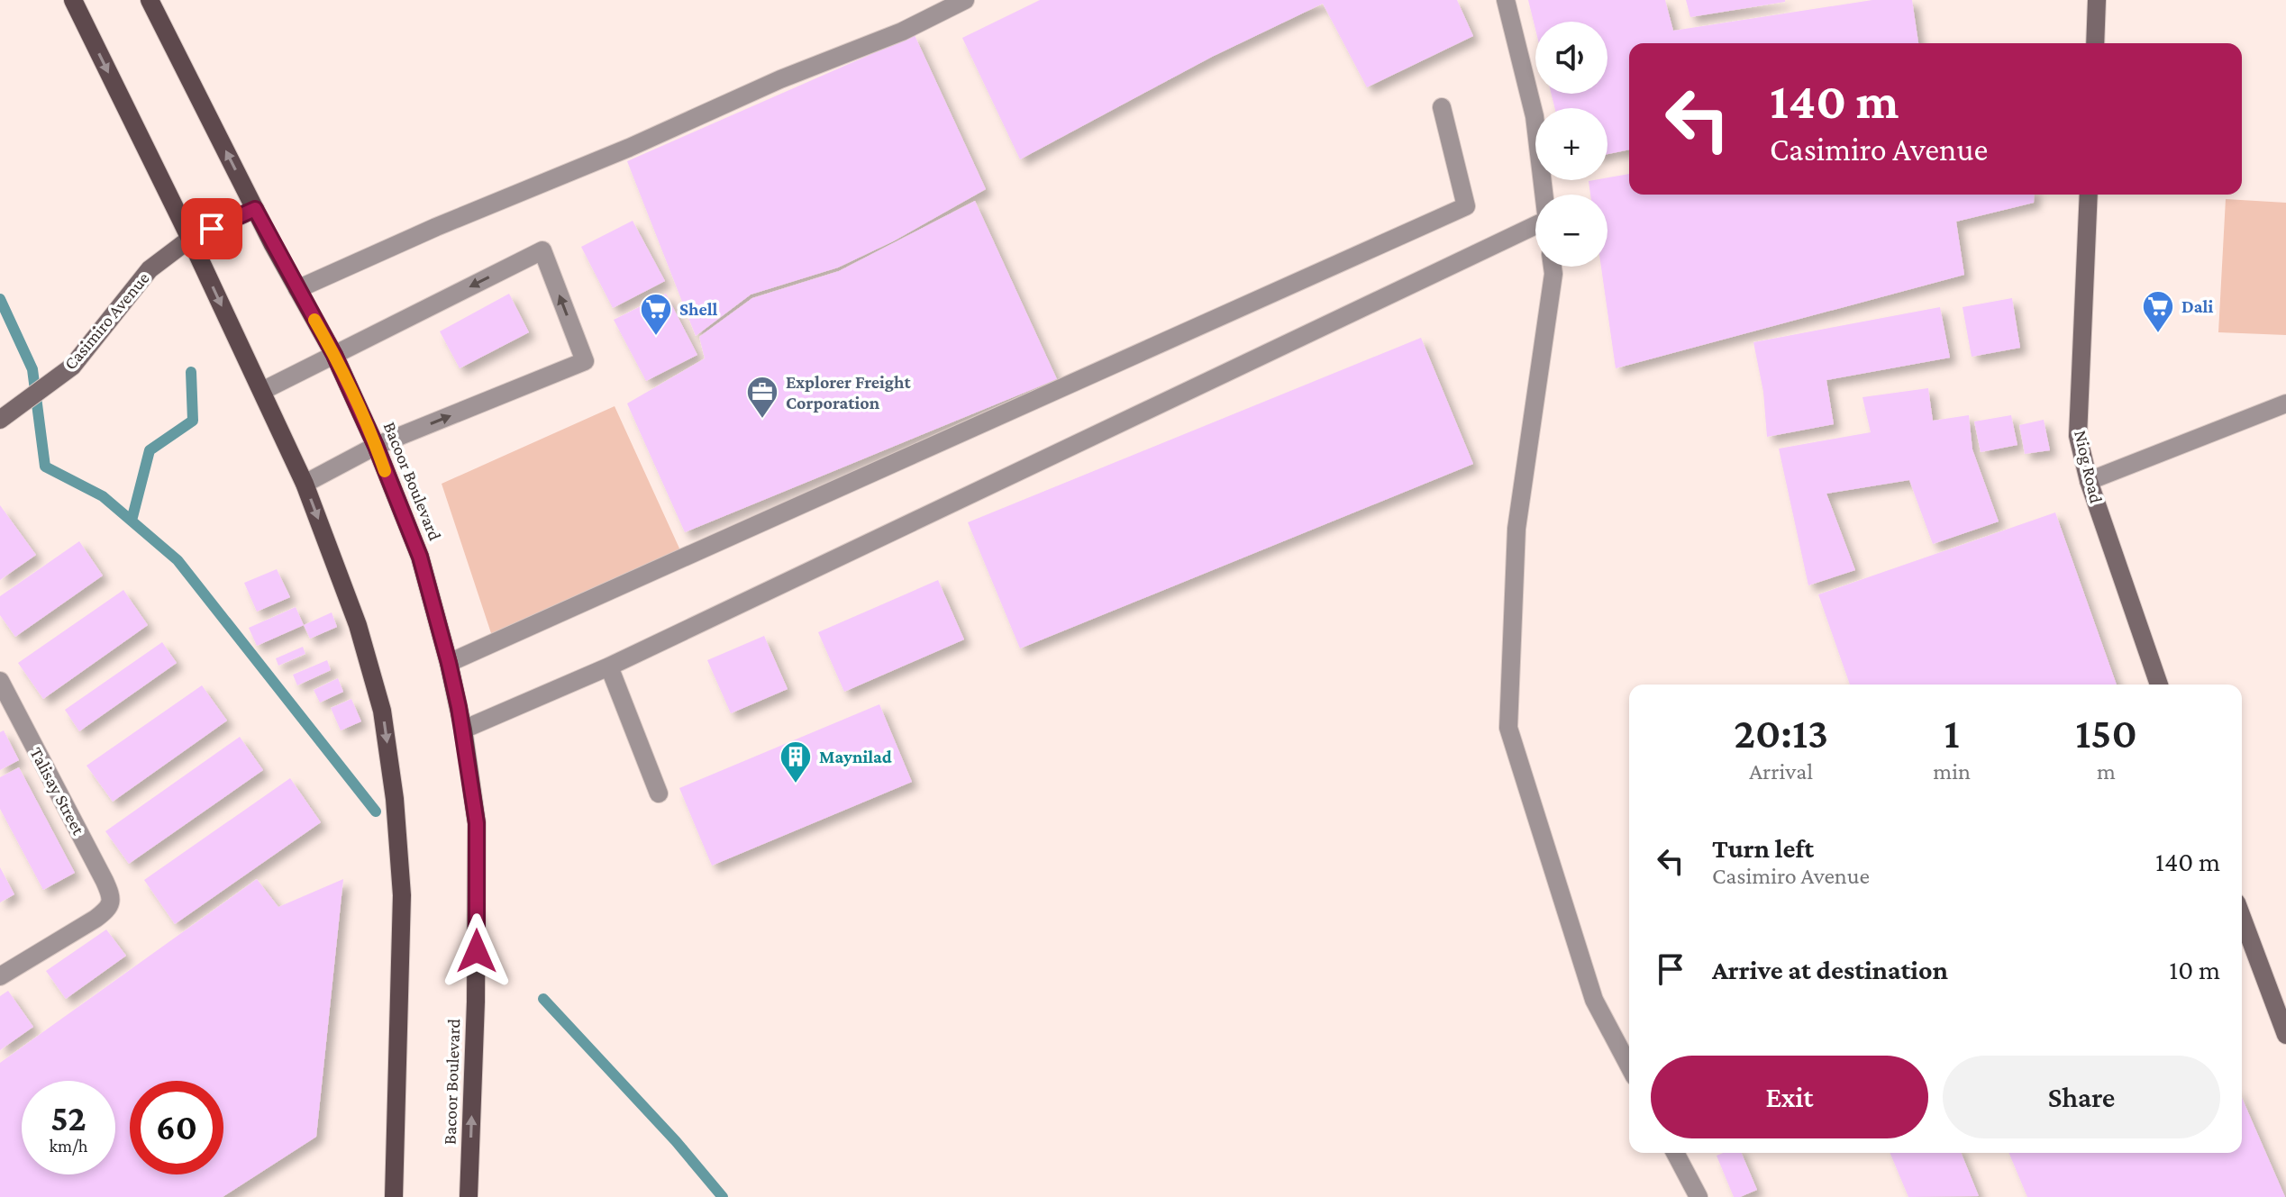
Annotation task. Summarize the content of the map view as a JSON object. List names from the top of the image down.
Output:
{
  "streets": {
    "main road": ["Bacoor Boulevard"],
    "street": ["Casimiro Avenue", "Niog Road", "Talisay Street"]
  },
  "crossings": [
    ["Casimiro Avenue", "Bacoor Boulevard"]
  ],
  "places": {
    "supermarket": ["Dali", "Shell"],
    "office": ["Explorer Freight Corporation"],
    "building": ["Maynilad"]
  },
  "page": {
    "map_buttons": ["+", "−"],
    "turn": ["140 m", "Casimiro Avenue"],
    "eta": [
      "20:13",
      "Arrival",
      "1",
      "min",
      "150",
      "m"
    ],
    "list": [
      {
        "name": "Turn left",
        "note": "Casimiro Avenue",
        "value": "140 m"
      },
      {
        "name": "Arrive at destination",
        "value": "10 m"
      }
    ],
    "buttons": ["Exit", "Share"],
    "speed": "52 km/h",
    "limit": "60"
  }
}
